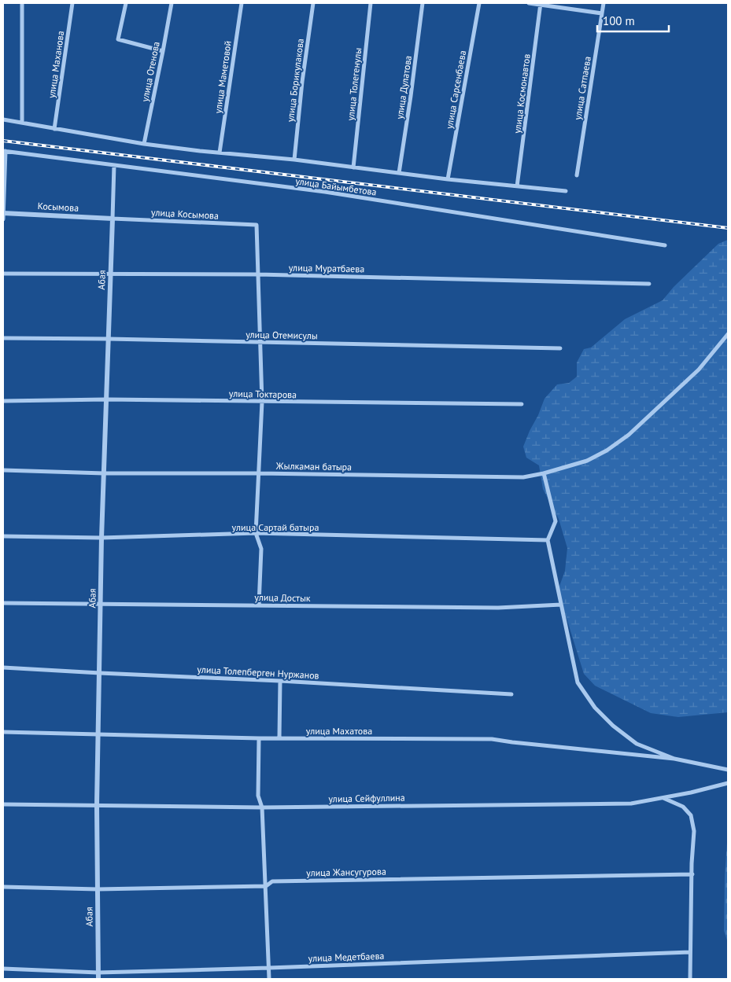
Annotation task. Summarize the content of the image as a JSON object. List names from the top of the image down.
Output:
{
  "streets": {
    "street": [
      "улица Маханова",
      "улица Отенова",
      "улица Маметовой",
      "улица Борикулакова",
      "улица Толегенулы",
      "улица Дулатова",
      "улица Сатпаева",
      "улица Сарсенбаева",
      "улица Космонавтов",
      "улица Байымбетова",
      "Косымова",
      "улица Косымова",
      "улица Муратбаева",
      "Абая",
      "улица Отемисулы",
      "улица Токтарова",
      "Жылкаман батыра",
      "улица Сартай батыра",
      "улица Достык",
      "улица Толепберген Нуржанов",
      "улица Махатова",
      "улица Сейфуллина",
      "улица Жансугурова",
      "улица Медетбаева"
    ]
  },
  "crossings": [
    ["Косымова", "улица Косымова"],
    ["Косымова", "Абая"],
    ["улица Косымова", "улица Муратбаева"],
    ["улица Косымова", "Абая"],
    ["улица Муратбаева", "Абая"],
    ["Абая", "улица Отемисулы"],
    ["Абая", "улица Токтарова"],
    ["Абая", "Жылкаман батыра"],
    ["Абая", "улица Сартай батыра"],
    ["Абая", "улица Достык"],
    ["Абая", "улица Толепберген Нуржанов"],
    ["Абая", "улица Махатова"],
    ["Абая", "улица Сейфуллина"],
    ["Абая", "улица Жансугурова"],
    ["Абая", "улица Медетбаева"]
  ],
  "scale_bar": "100 m"
}
